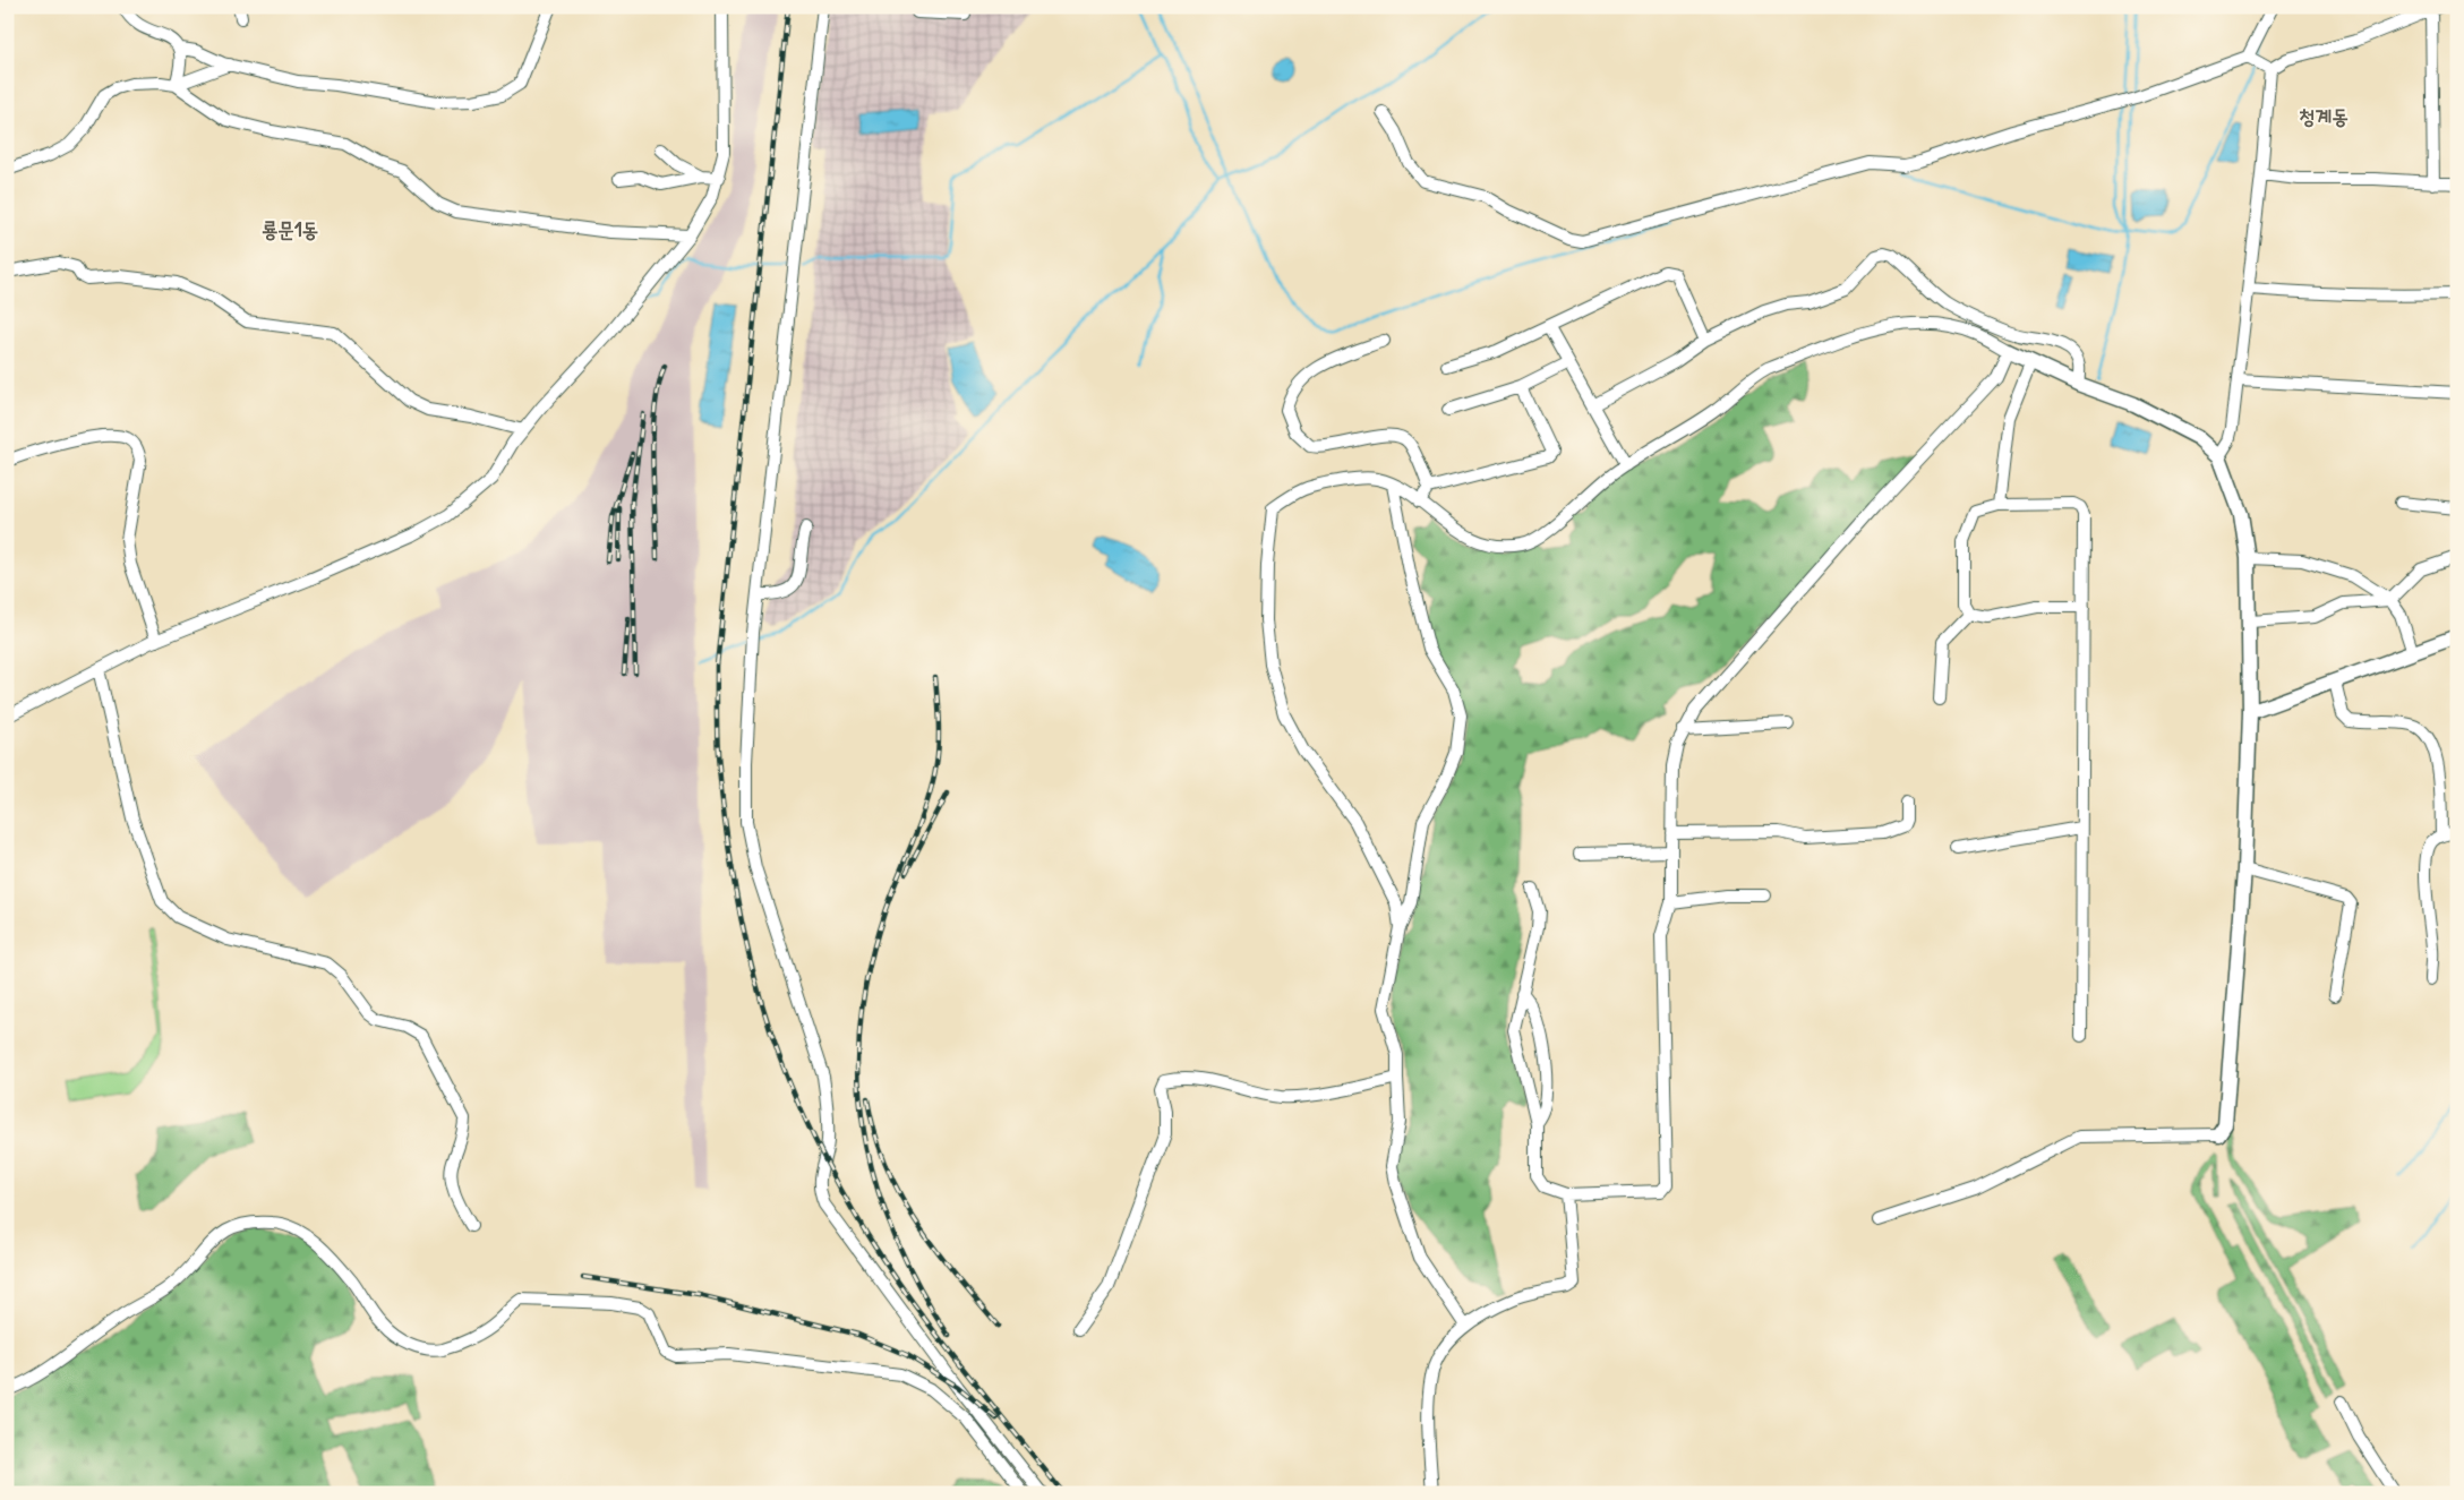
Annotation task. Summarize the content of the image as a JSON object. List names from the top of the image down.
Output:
{
  "districts": ["청계동", "룡문1동"]
}
